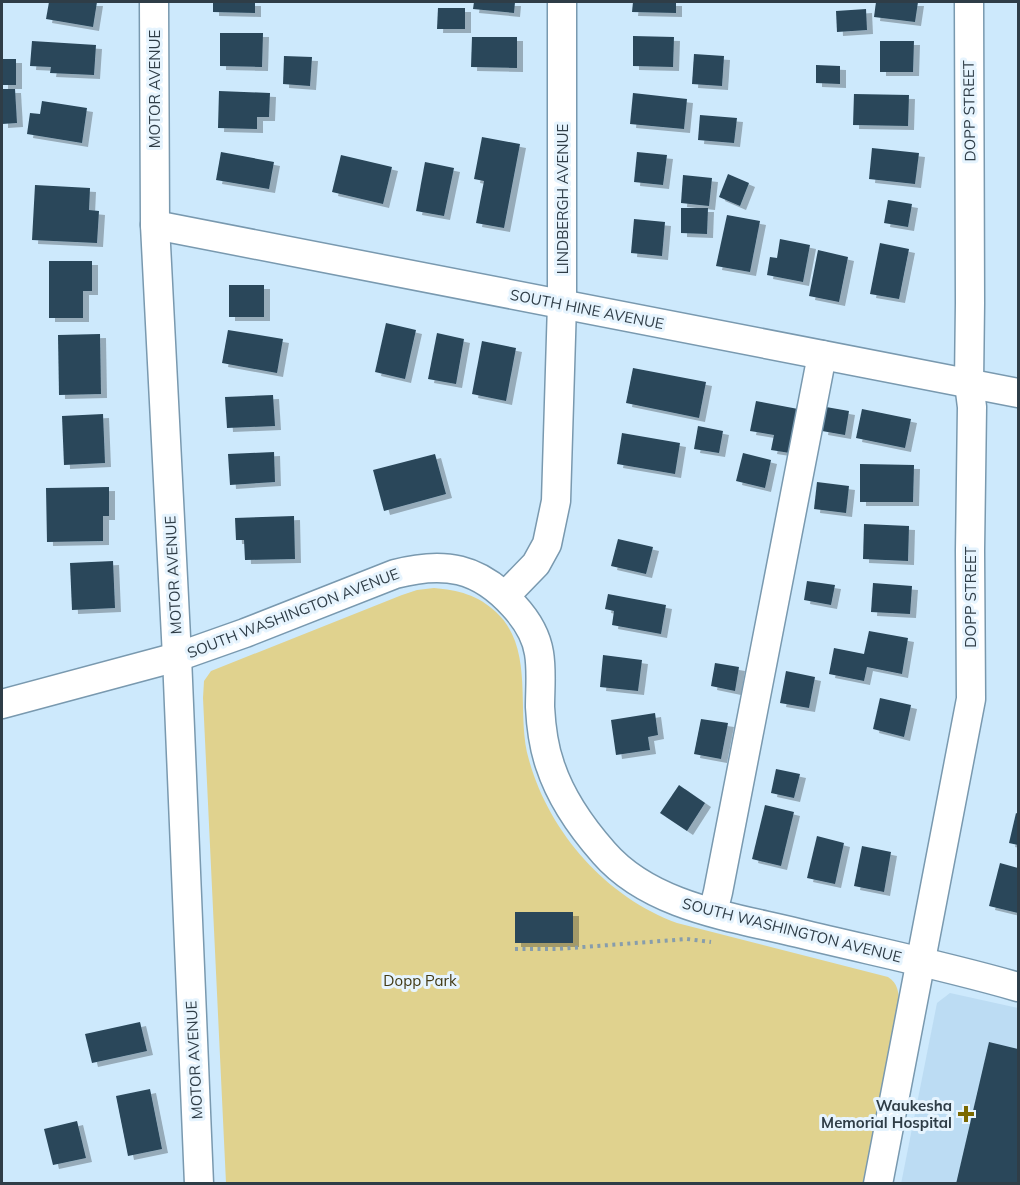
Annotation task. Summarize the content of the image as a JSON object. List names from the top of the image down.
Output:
{
  "streets": {
    "street": [
      "MOTOR AVENUE",
      "DOPP STREET",
      "LINDBERGH AVENUE",
      "SOUTH HINE AVENUE",
      "SOUTH WASHINGTON AVENUE"
    ]
  },
  "crossings": [
    ["MOTOR AVENUE", "SOUTH HINE AVENUE"],
    ["MOTOR AVENUE", "SOUTH WASHINGTON AVENUE"],
    ["DOPP STREET", "SOUTH HINE AVENUE"],
    ["DOPP STREET", "SOUTH WASHINGTON AVENUE"],
    ["LINDBERGH AVENUE", "SOUTH HINE AVENUE"],
    ["LINDBERGH AVENUE", "SOUTH WASHINGTON AVENUE"]
  ],
  "parks": ["Dopp Park"],
  "places": {
    "health": ["Waukesha Memorial Hospital"]
  }
}
